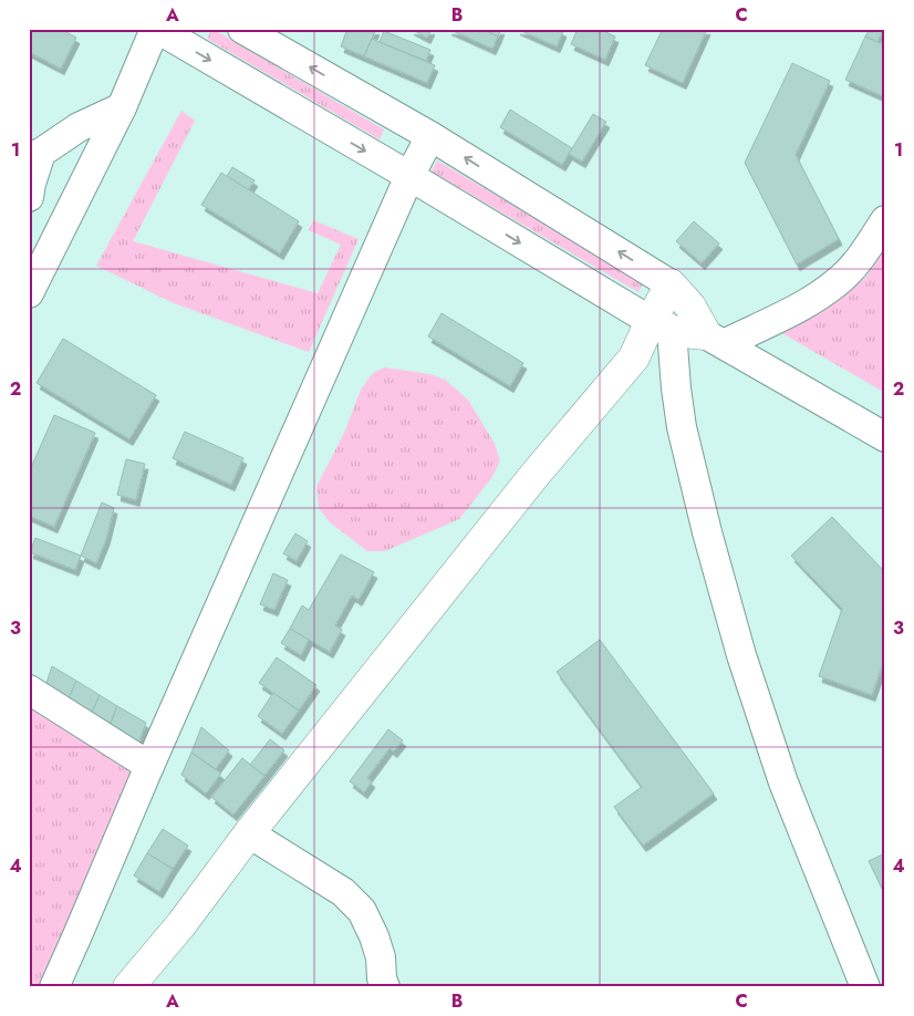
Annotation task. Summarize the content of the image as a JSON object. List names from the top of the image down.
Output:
{
  "grid": {
    "columns": ["A", "B", "C"],
    "rows": [
      "1",
      "2",
      "3",
      "4"
    ]
  }
}
